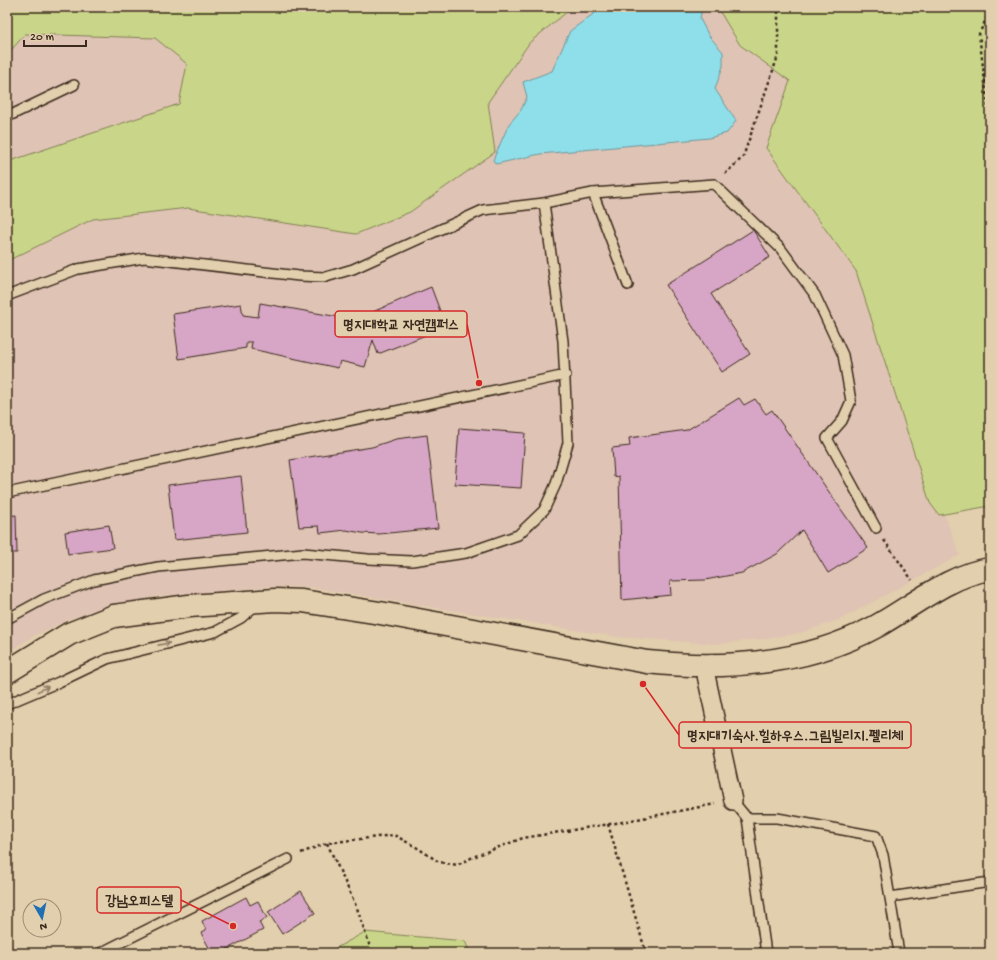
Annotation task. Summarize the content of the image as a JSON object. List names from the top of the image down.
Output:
{
  "places": ["명지대학교 자연캠퍼스", "명지대기숙사.힐하우스.그림빌리지.펠리체", "강남오피스텔"],
  "scale_bar": "20 m",
  "north": "bottom"
}
